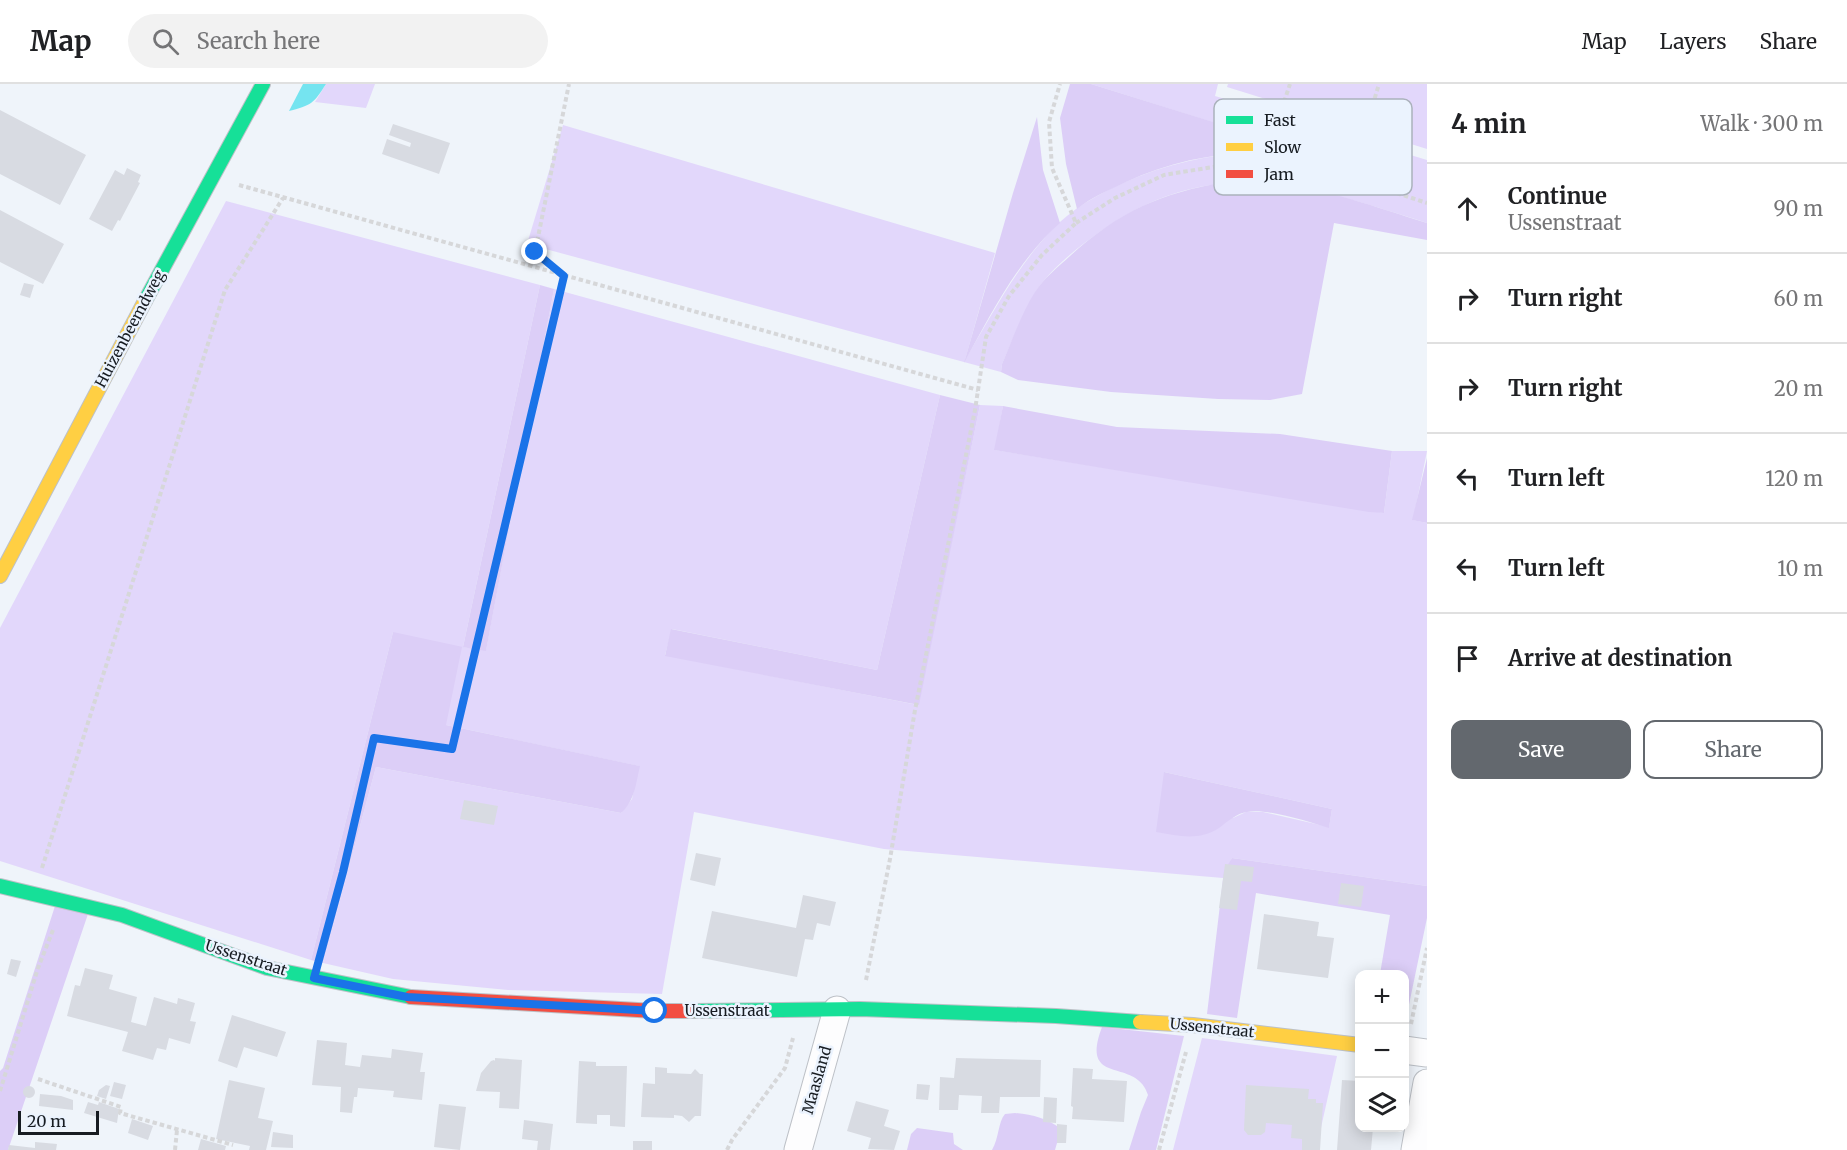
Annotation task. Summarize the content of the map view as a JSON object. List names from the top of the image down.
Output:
{
  "streets": {
    "street": ["Huizenbeemdweg", "Ussenstraat", "Maasland"]
  },
  "crossings": [
    ["Ussenstraat", "Maasland"]
  ],
  "legend": ["Fast", "Slow", "Jam"],
  "scale_bar": "20 m",
  "page": {
    "header": "Map",
    "search": "Search here",
    "nav": ["Map", "Layers", "Share"],
    "heading": ["4 min", "Walk · 300 m"],
    "list": [
      ["Continue", "Ussenstraat", "90 m"],
      ["Turn right", "60 m"],
      ["Turn right", "20 m"],
      ["Turn left", "120 m"],
      ["Turn left", "10 m"],
      "Arrive at destination"
    ],
    "buttons": ["Save", "Share"],
    "map_buttons": ["+", "−"],
    "scale": "20 m"
  }
}
